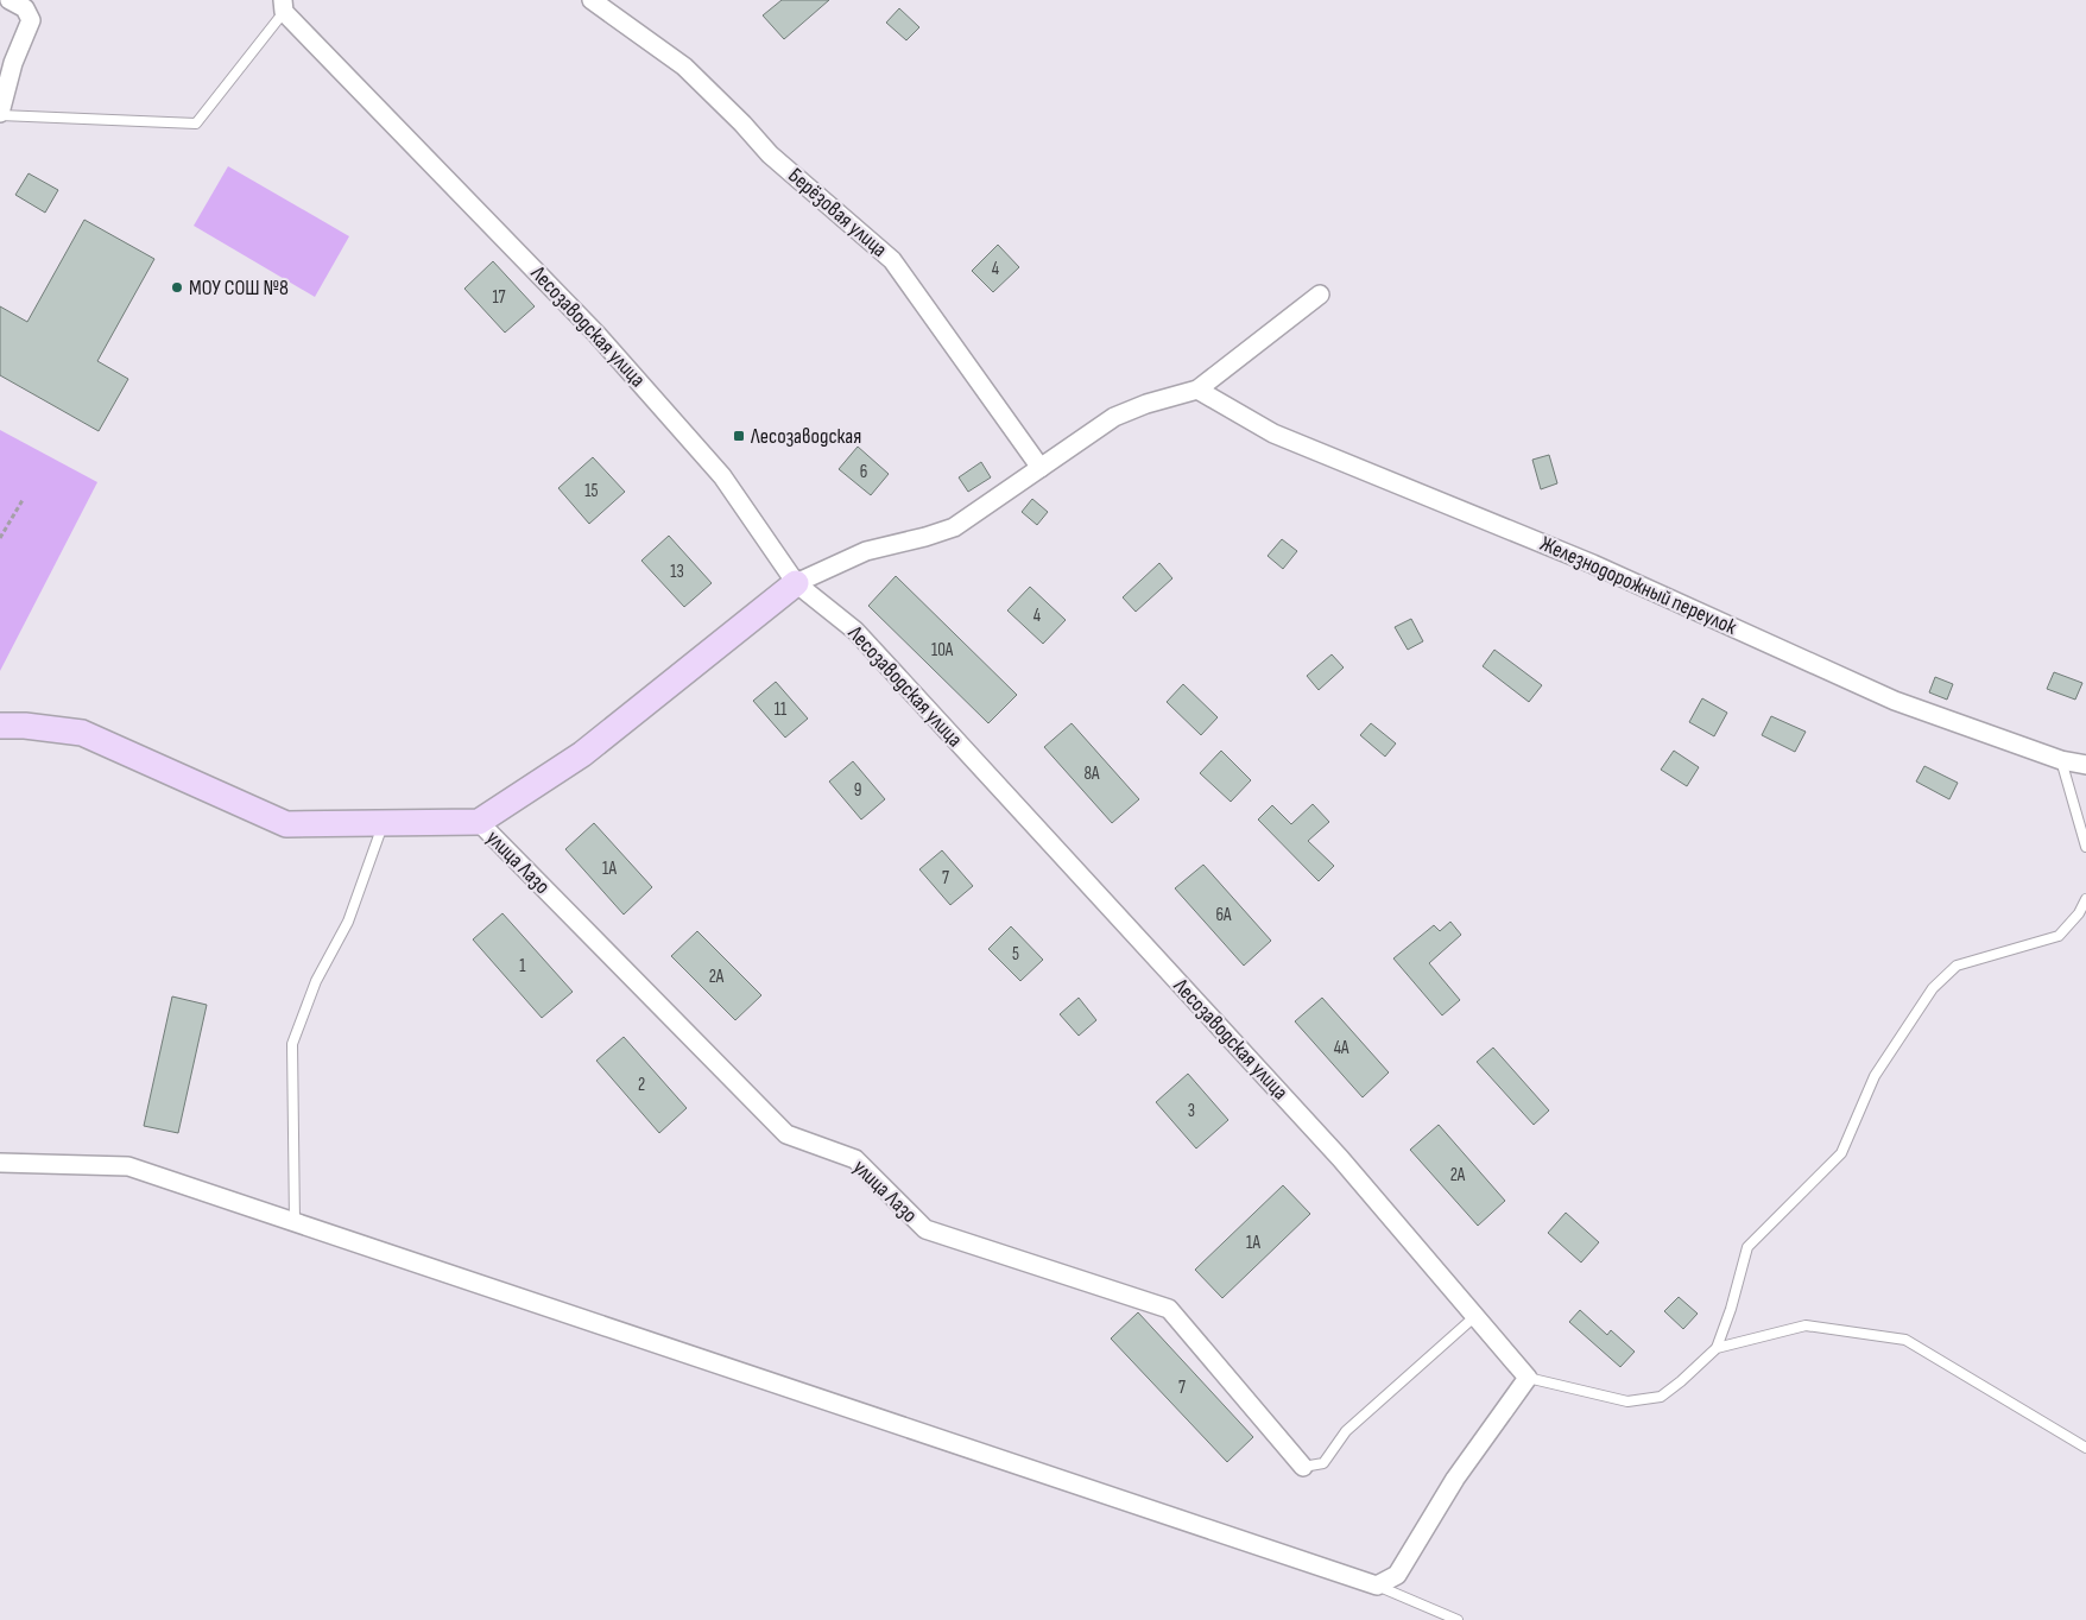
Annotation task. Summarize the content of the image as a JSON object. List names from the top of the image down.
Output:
{
  "streets": {
    "street": [
      "Берёзовая улица",
      "Лесозаводская улица",
      "Железнодорожный переулок",
      "улица Лазо"
    ]
  },
  "places": {
    "other": ["МОУ СОШ №8"],
    "transit": ["Лесозаводская"]
  },
  "house_numbers": [
    "4",
    "17",
    "6",
    "15",
    "13",
    "4",
    "10А",
    "11",
    "8А",
    "9",
    "1А",
    "7",
    "6А",
    "5",
    "1",
    "2А",
    "4А",
    "2",
    "3",
    "2А",
    "1А",
    "7"
  ]
}
